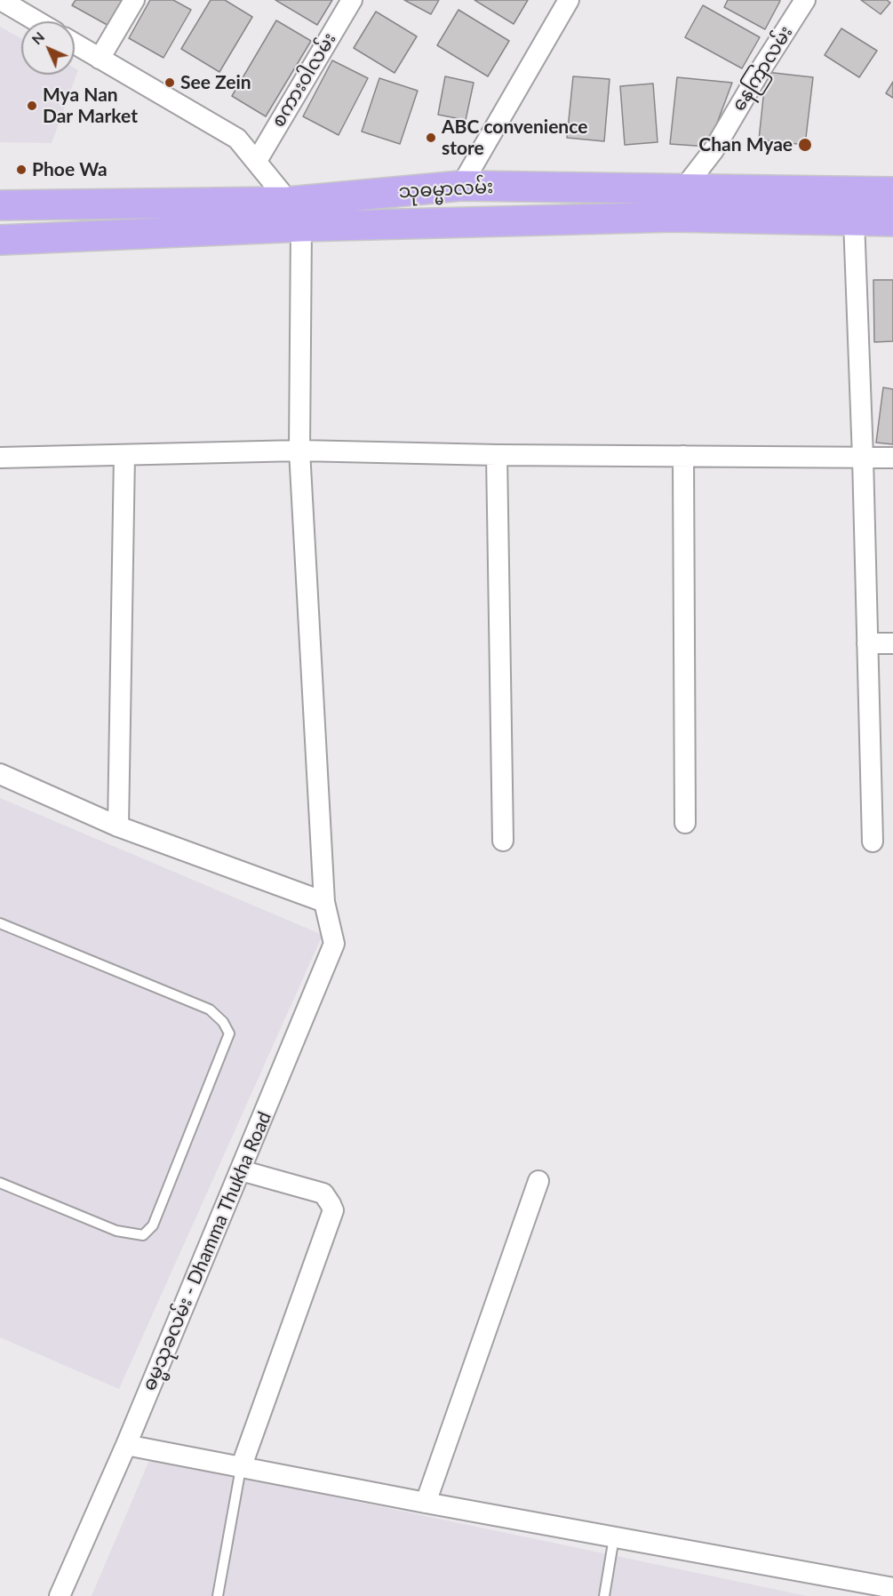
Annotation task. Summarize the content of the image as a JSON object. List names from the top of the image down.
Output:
{
  "streets": {
    "main road": ["သုဓမ္မာလမ်း"],
    "street": ["နေကြာလမ်း", "စကားဝါလမ်း", "ဓမ္မသုခလမ်း - Dhamma Thukha Road"]
  },
  "crossings": [
    ["နေကြာလမ်း", "သုဓမ္မာလမ်း"],
    ["သုဓမ္မာလမ်း", "ဓမ္မသုခလမ်း - Dhamma Thukha Road"]
  ],
  "places": [
    "See Zein",
    "Mya Nan Dar Market",
    "ABC convenience store",
    "Chan Myae",
    "Phoe Wa"
  ],
  "north": "top left"
}
